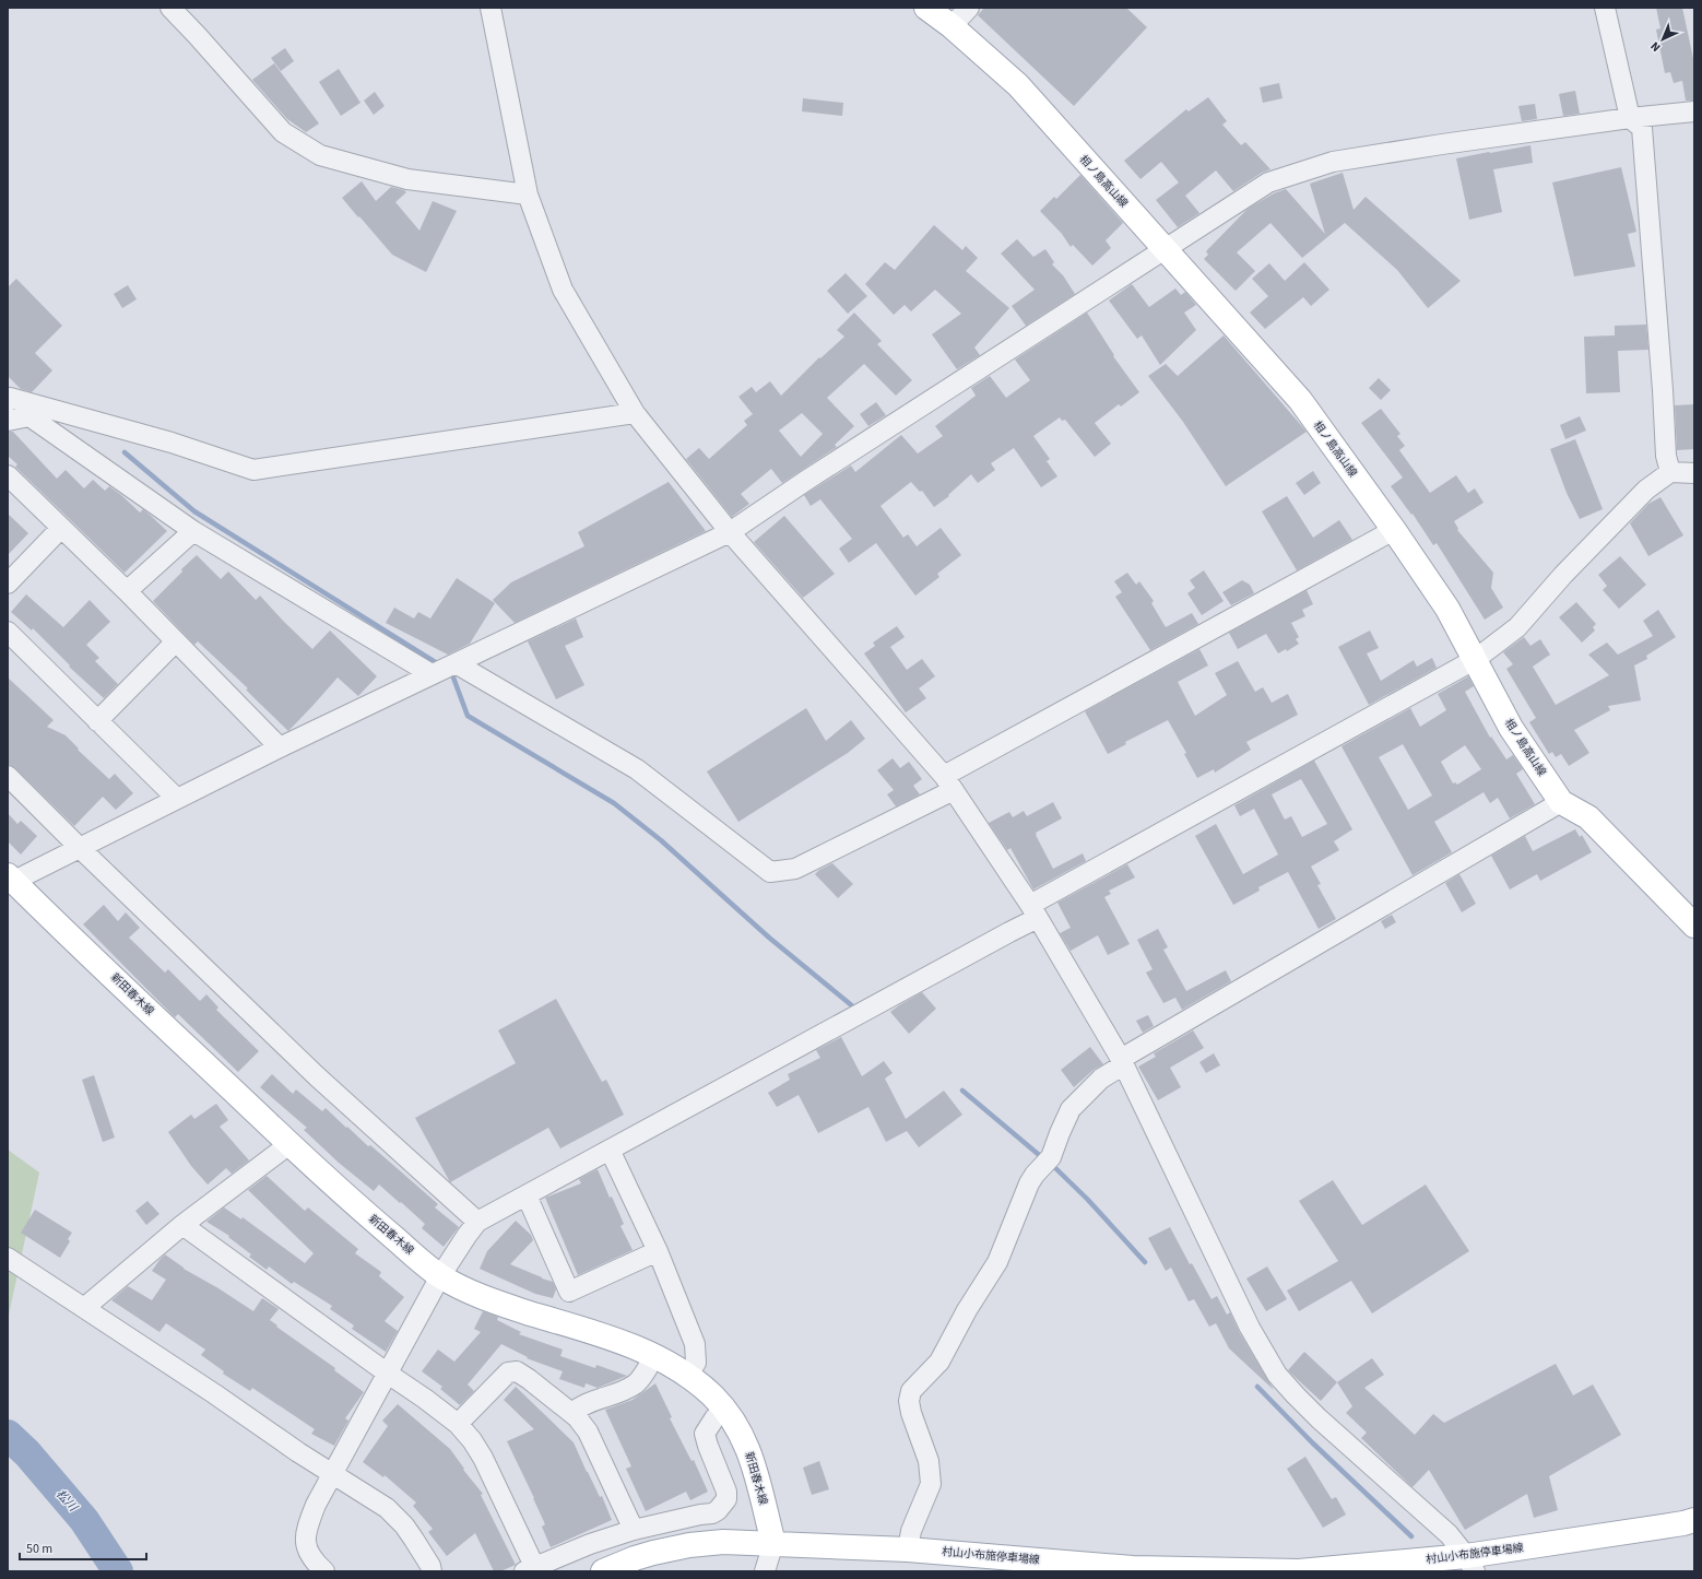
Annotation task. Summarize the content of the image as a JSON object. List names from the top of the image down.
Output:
{
  "streets": {
    "main road": ["相ノ島高山線", "新田春木線", "村山小布施停車場線"]
  },
  "crossings": [
    ["新田春木線", "村山小布施停車場線"]
  ],
  "water": ["松川"],
  "scale_bar": "50 m",
  "north": "bottom left"
}
